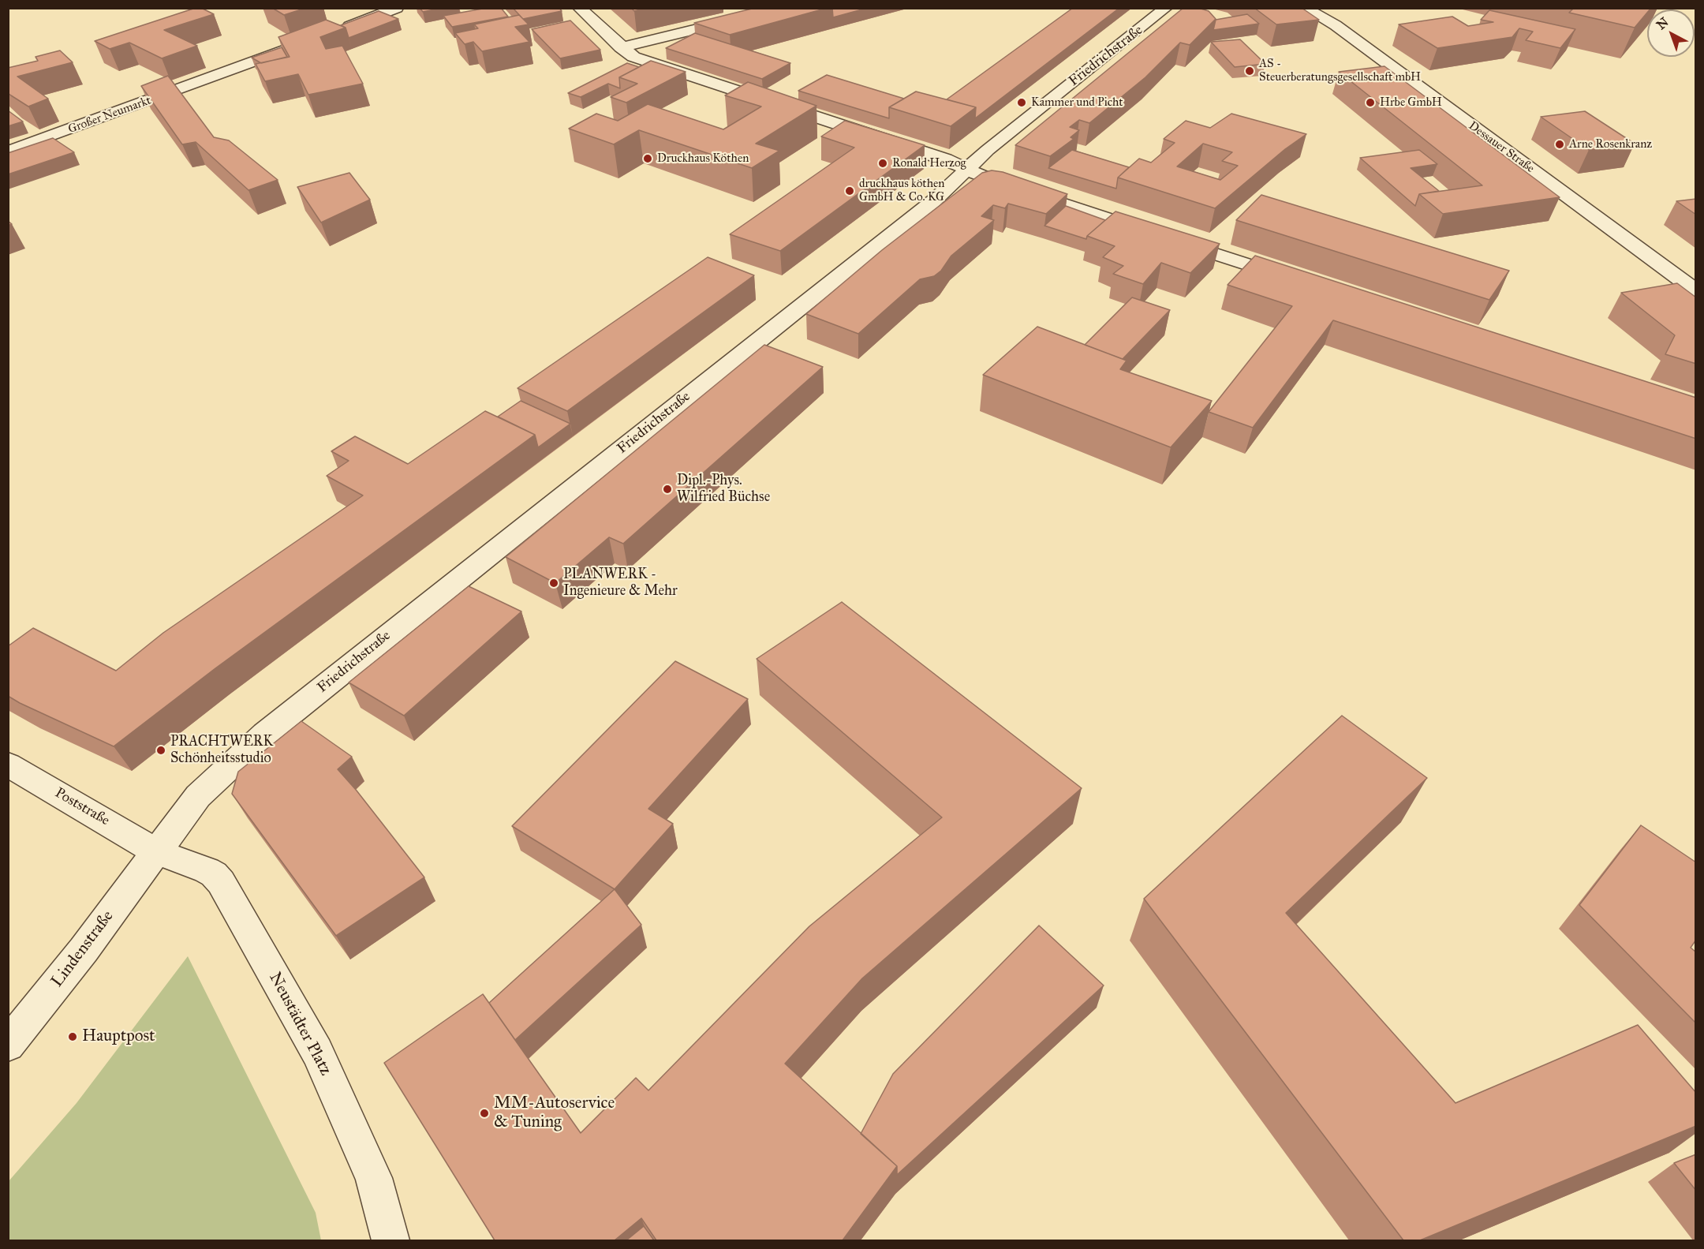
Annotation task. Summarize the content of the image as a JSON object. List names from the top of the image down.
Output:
{
  "streets": {
    "street": [
      "Friedrichstraße",
      "Großer Neumarkt",
      "Dessauer Straße",
      "Poststraße",
      "Lindenstraße",
      "Neustädter Platz"
    ]
  },
  "crossings": [
    ["Friedrichstraße", "Poststraße"],
    ["Friedrichstraße", "Lindenstraße"],
    ["Friedrichstraße", "Neustädter Platz"],
    ["Poststraße", "Lindenstraße"],
    ["Poststraße", "Neustädter Platz"],
    ["Lindenstraße", "Neustädter Platz"]
  ],
  "places": [
    "AS - Steuerberatungsgesellschaft mbH",
    "Kammer und Picht",
    "Hrbe GmbH",
    "Arne Rosenkranz",
    "Druckhaus Köthen",
    "Ronald Herzog",
    "druckhaus köthen GmbH & Co. KG",
    "Dipl.-Phys. Wilfried Büchse",
    "PLANWERK - Ingenieure & Mehr",
    "PRACHTWERK Schönheitsstudio",
    "Hauptpost",
    "MM-Autoservice & Tuning"
  ],
  "north": "top left"
}
